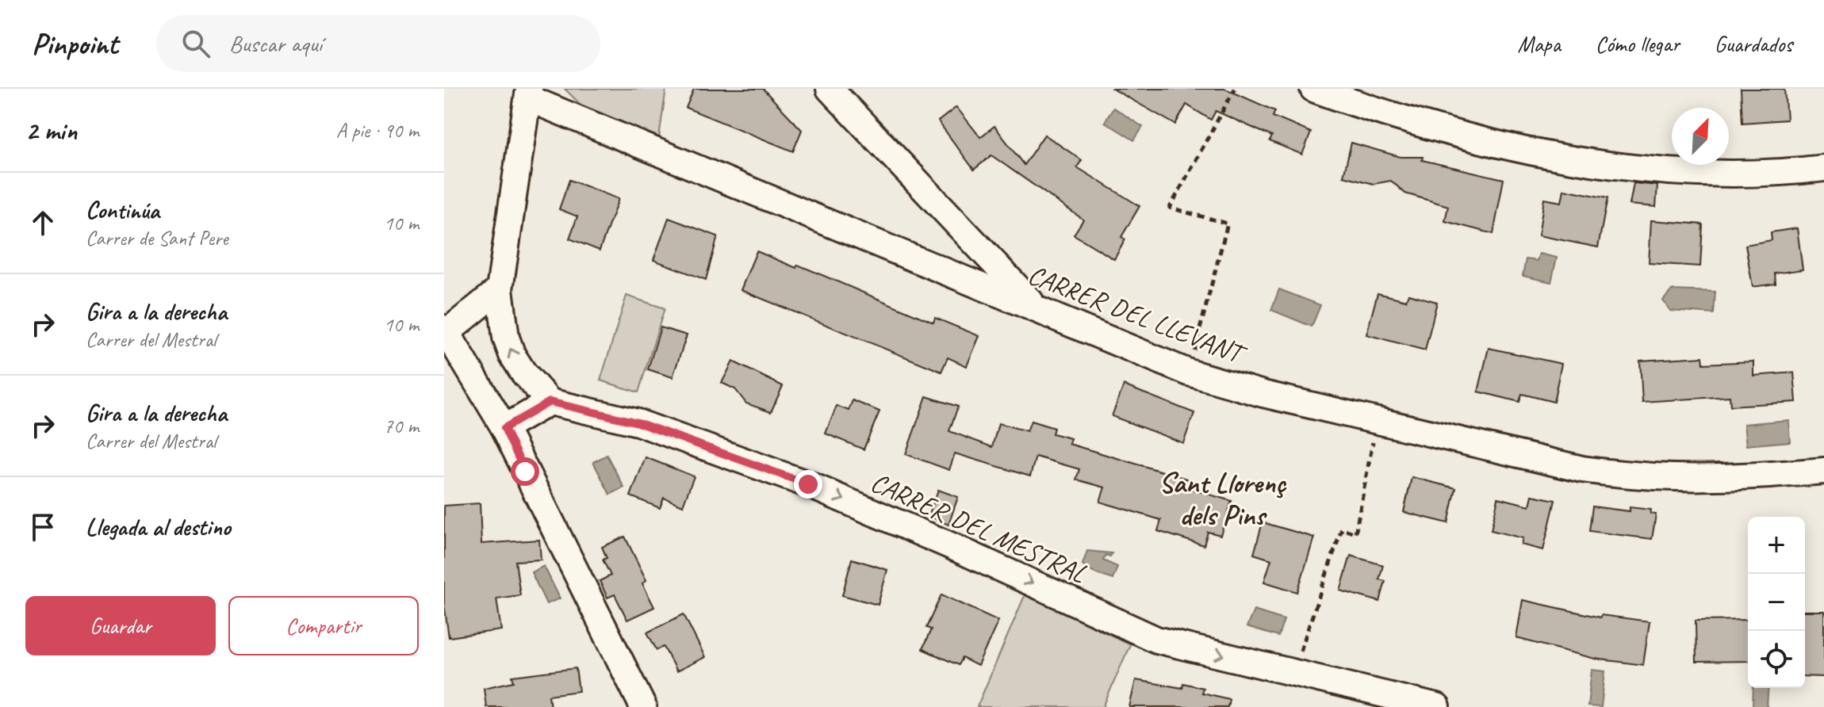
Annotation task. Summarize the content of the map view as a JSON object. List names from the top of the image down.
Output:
{
  "streets": {
    "street": ["CARRER DEL LLEVANT", "CARRER DEL MESTRAL"]
  },
  "one_way": ["CARRER DEL MESTRAL"],
  "districts": ["Sant Llorenç dels Pins"],
  "north": "top right",
  "page": {
    "header": "Pinpoint",
    "search": "Buscar aquí",
    "nav": ["Mapa", "Cómo llegar", "Guardados"],
    "heading": ["2 min", "A pie · 90 m"],
    "list": [
      ["Continúa", "Carrer de Sant Pere", "10 m"],
      ["Gira a la derecha", "Carrer del Mestral", "10 m"],
      ["Gira a la derecha", "Carrer del Mestral", "70 m"],
      "Llegada al destino"
    ],
    "map_buttons": ["+", "−"],
    "buttons": ["Guardar", "Compartir"]
  }
}
